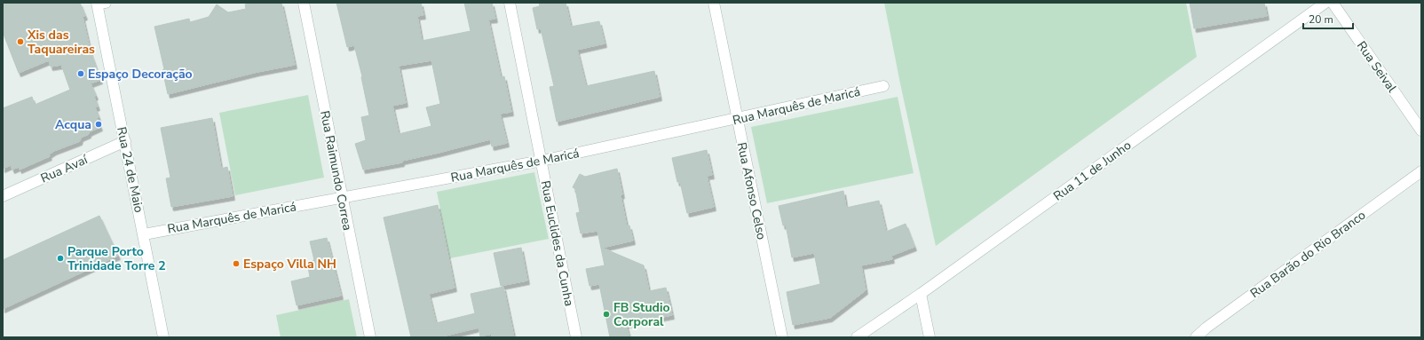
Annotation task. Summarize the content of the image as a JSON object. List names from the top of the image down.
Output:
{
  "streets": {
    "street": [
      "Rua Seival",
      "Rua Marquês de Maricá",
      "Rua Avaí",
      "Rua 24 de Maio",
      "Rua Raimundo Correa",
      "Rua 11 de Junho",
      "Rua Afonso Celso",
      "Rua Euclides da Cunha",
      "Rua Barão do Rio Branco"
    ]
  },
  "crossings": [
    ["Rua Marquês de Maricá", "Rua 24 de Maio"],
    ["Rua Marquês de Maricá", "Rua Raimundo Correa"],
    ["Rua Marquês de Maricá", "Rua Afonso Celso"],
    ["Rua Marquês de Maricá", "Rua Euclides da Cunha"],
    ["Rua Avaí", "Rua 24 de Maio"]
  ],
  "places": [
    "Xis das Taquareiras",
    "Espaço Decoração",
    "Acqua",
    "Parque Porto Trinidade Torre 2",
    "Espaço Villa NH",
    "FB Studio Corporal"
  ],
  "scale_bar": "20 m"
}
